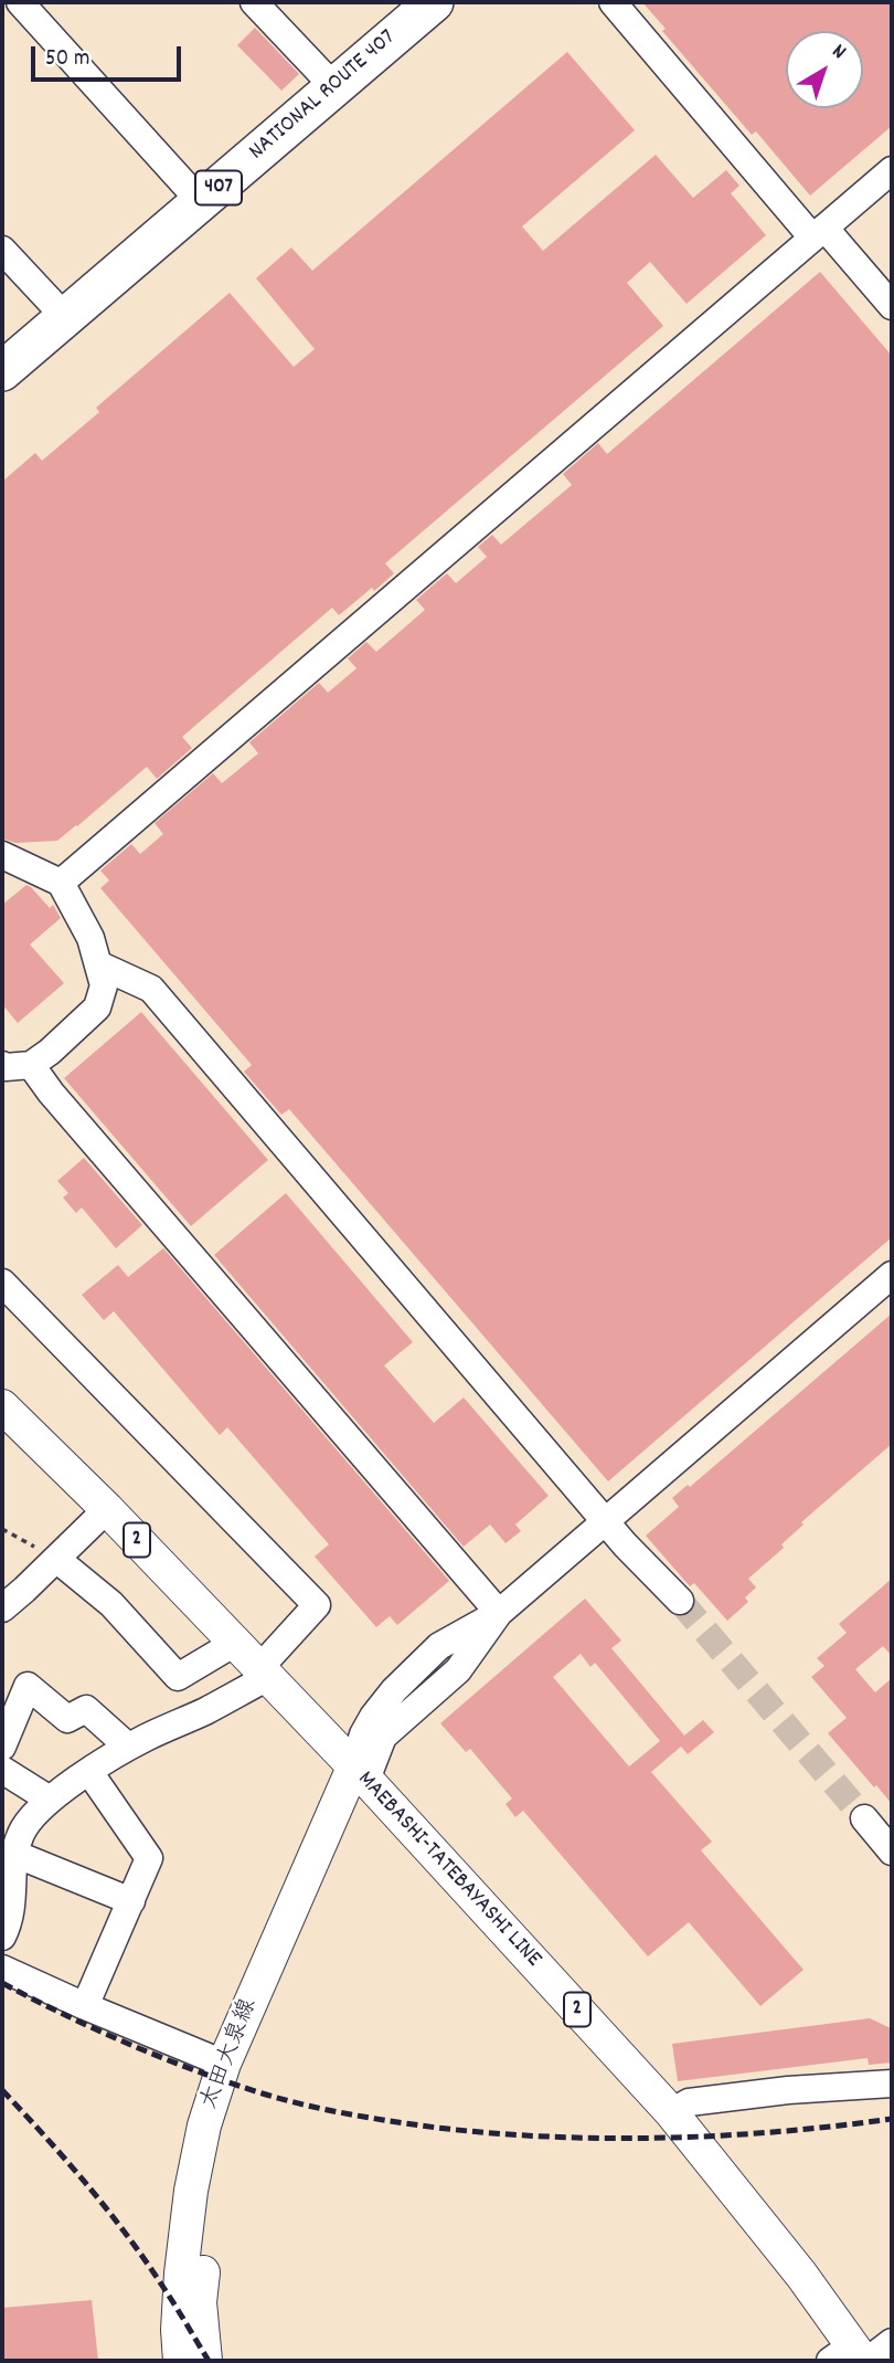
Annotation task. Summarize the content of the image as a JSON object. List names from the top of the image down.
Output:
{
  "streets": {
    "highway": ["NATIONAL ROUTE 407", "407"],
    "main road": ["2", "MAEBASHI-TATEBAYASHI LINE", "太田大泉線"]
  },
  "crossings": [
    ["MAEBASHI-TATEBAYASHI LINE", "太田大泉線"]
  ],
  "scale_bar": "50 m",
  "north": "top right"
}
